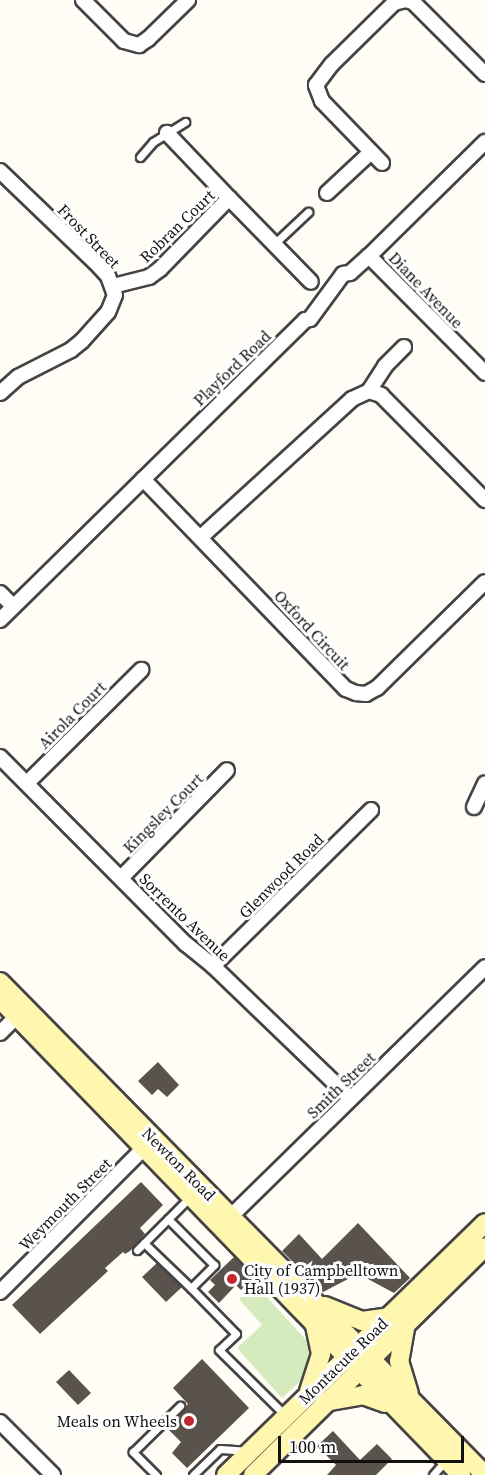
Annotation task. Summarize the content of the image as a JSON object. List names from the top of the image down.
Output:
{
  "streets": {
    "main road": ["Newton Road", "Montacute Road"],
    "street": [
      "Robran Court",
      "Frost Street",
      "Diane Avenue",
      "Playford Road",
      "Oxford Circuit",
      "Airola Court",
      "Kingsley Court",
      "Glenwood Road",
      "Sorrento Avenue",
      "Smith Street",
      "Weymouth Street"
    ]
  },
  "crossings": [
    ["Robran Court", "Frost Street"],
    ["Diane Avenue", "Playford Road"],
    ["Playford Road", "Oxford Circuit"],
    ["Airola Court", "Sorrento Avenue"],
    ["Kingsley Court", "Sorrento Avenue"],
    ["Glenwood Road", "Sorrento Avenue"],
    ["Sorrento Avenue", "Smith Street"],
    ["Smith Street", "Newton Road"],
    ["Newton Road", "Weymouth Street"],
    ["Newton Road", "Montacute Road"]
  ],
  "places": ["City of Campbelltown Hall (1937)", "Meals on Wheels"],
  "scale_bar": "100 m"
}
